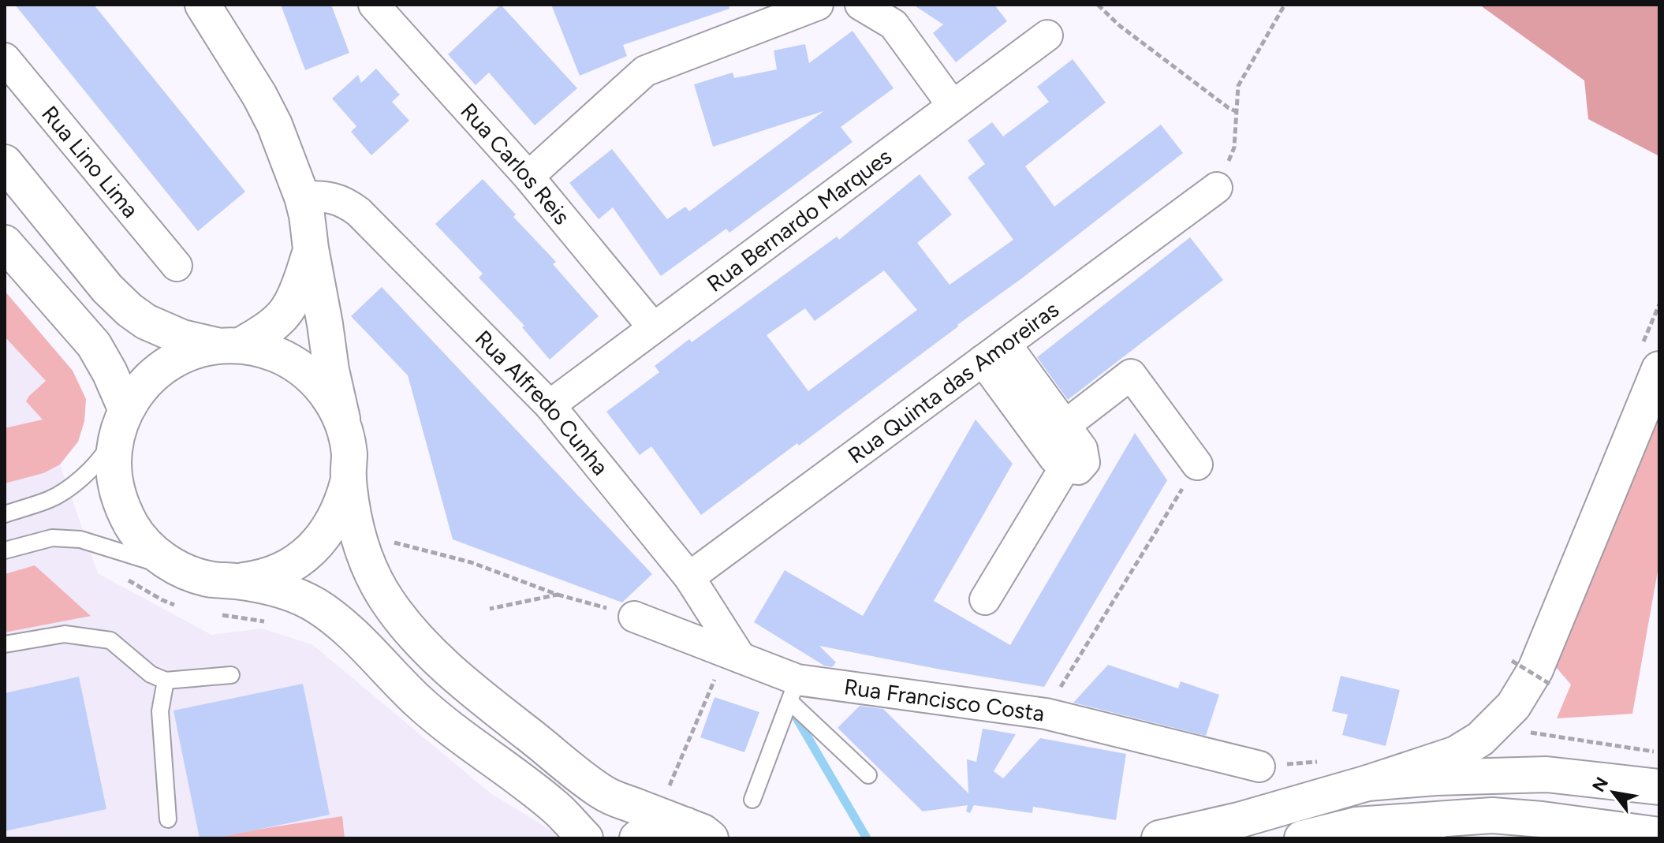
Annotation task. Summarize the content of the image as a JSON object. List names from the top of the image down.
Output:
{
  "streets": {
    "street": [
      "Rua Lino Lima",
      "Rua Carlos Reis",
      "Rua Bernardo Marques",
      "Rua Quinta das Amoreiras",
      "Rua Alfredo Cunha",
      "Rua Francisco Costa"
    ]
  },
  "crossings": [
    ["Rua Carlos Reis", "Rua Bernardo Marques"],
    ["Rua Bernardo Marques", "Rua Alfredo Cunha"],
    ["Rua Quinta das Amoreiras", "Rua Alfredo Cunha"],
    ["Rua Alfredo Cunha", "Rua Francisco Costa"]
  ],
  "north": "top left"
}
